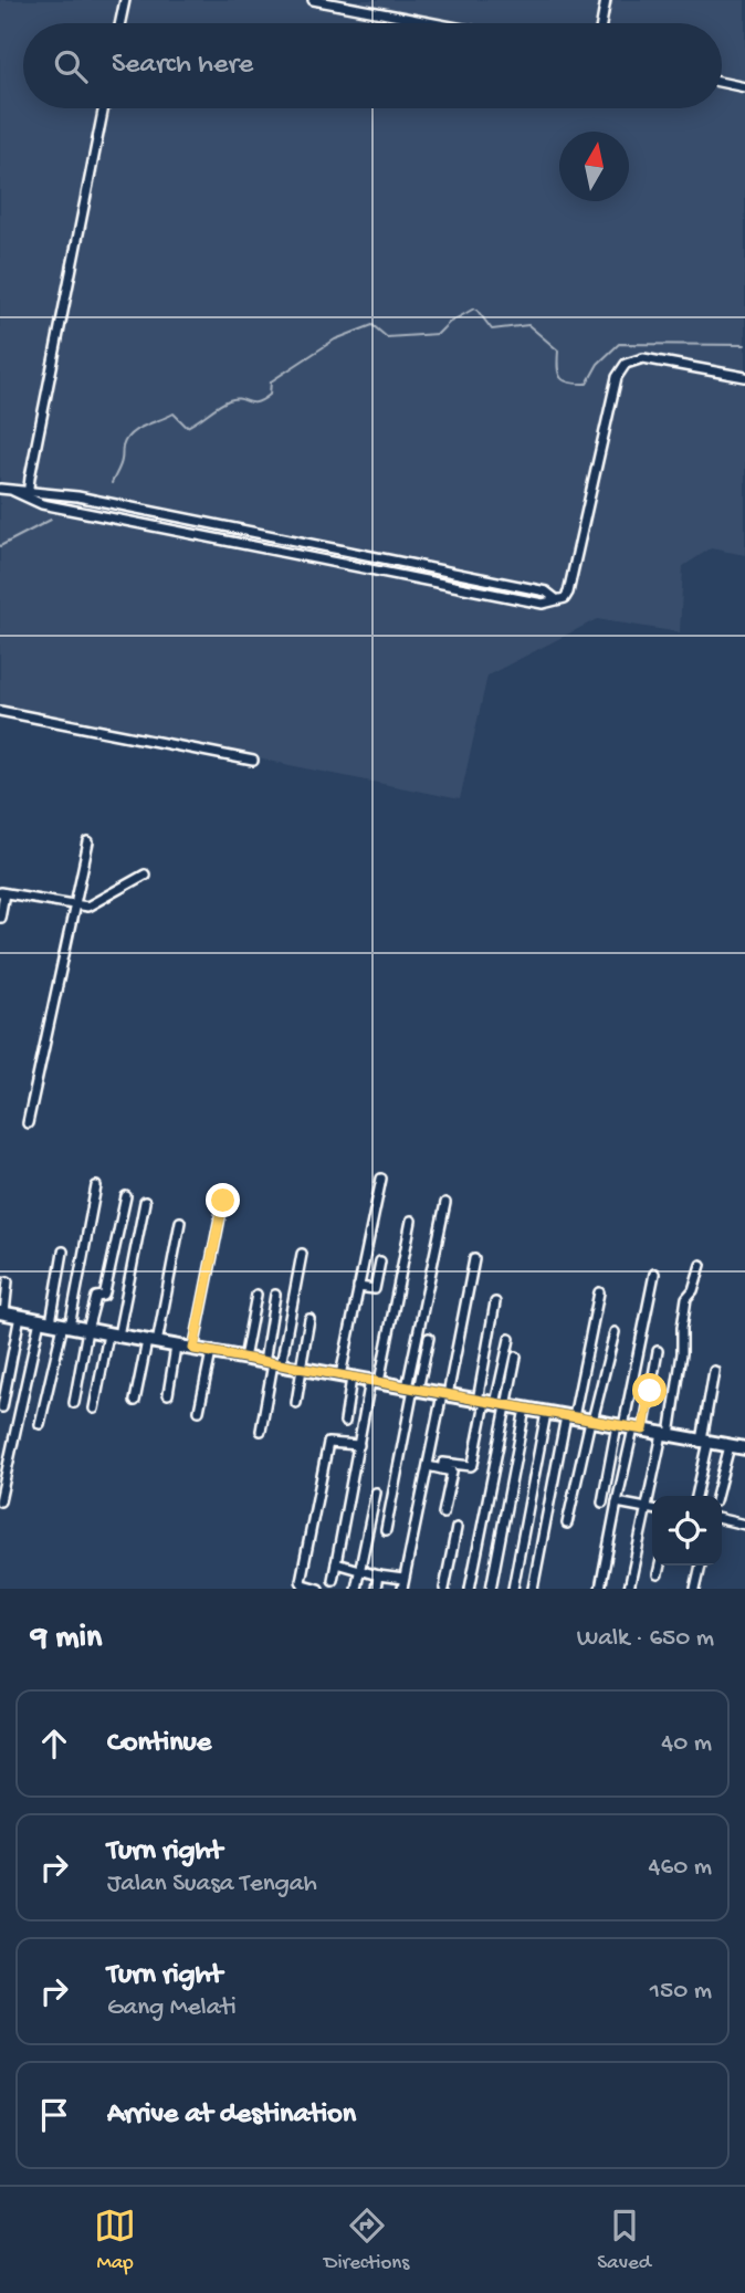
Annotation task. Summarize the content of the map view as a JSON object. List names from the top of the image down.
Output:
{
  "north": "top",
  "page": {
    "search": "Search here",
    "heading": ["9 min", "Walk · 650 m"],
    "list": [
      ["Continue", "40 m"],
      ["Turn right", "Jalan Suasa Tengah", "460 m"],
      ["Turn right", "Gang Melati", "150 m"],
      "Arrive at destination"
    ],
    "nav": ["Map", "Directions", "Saved"]
  }
}
